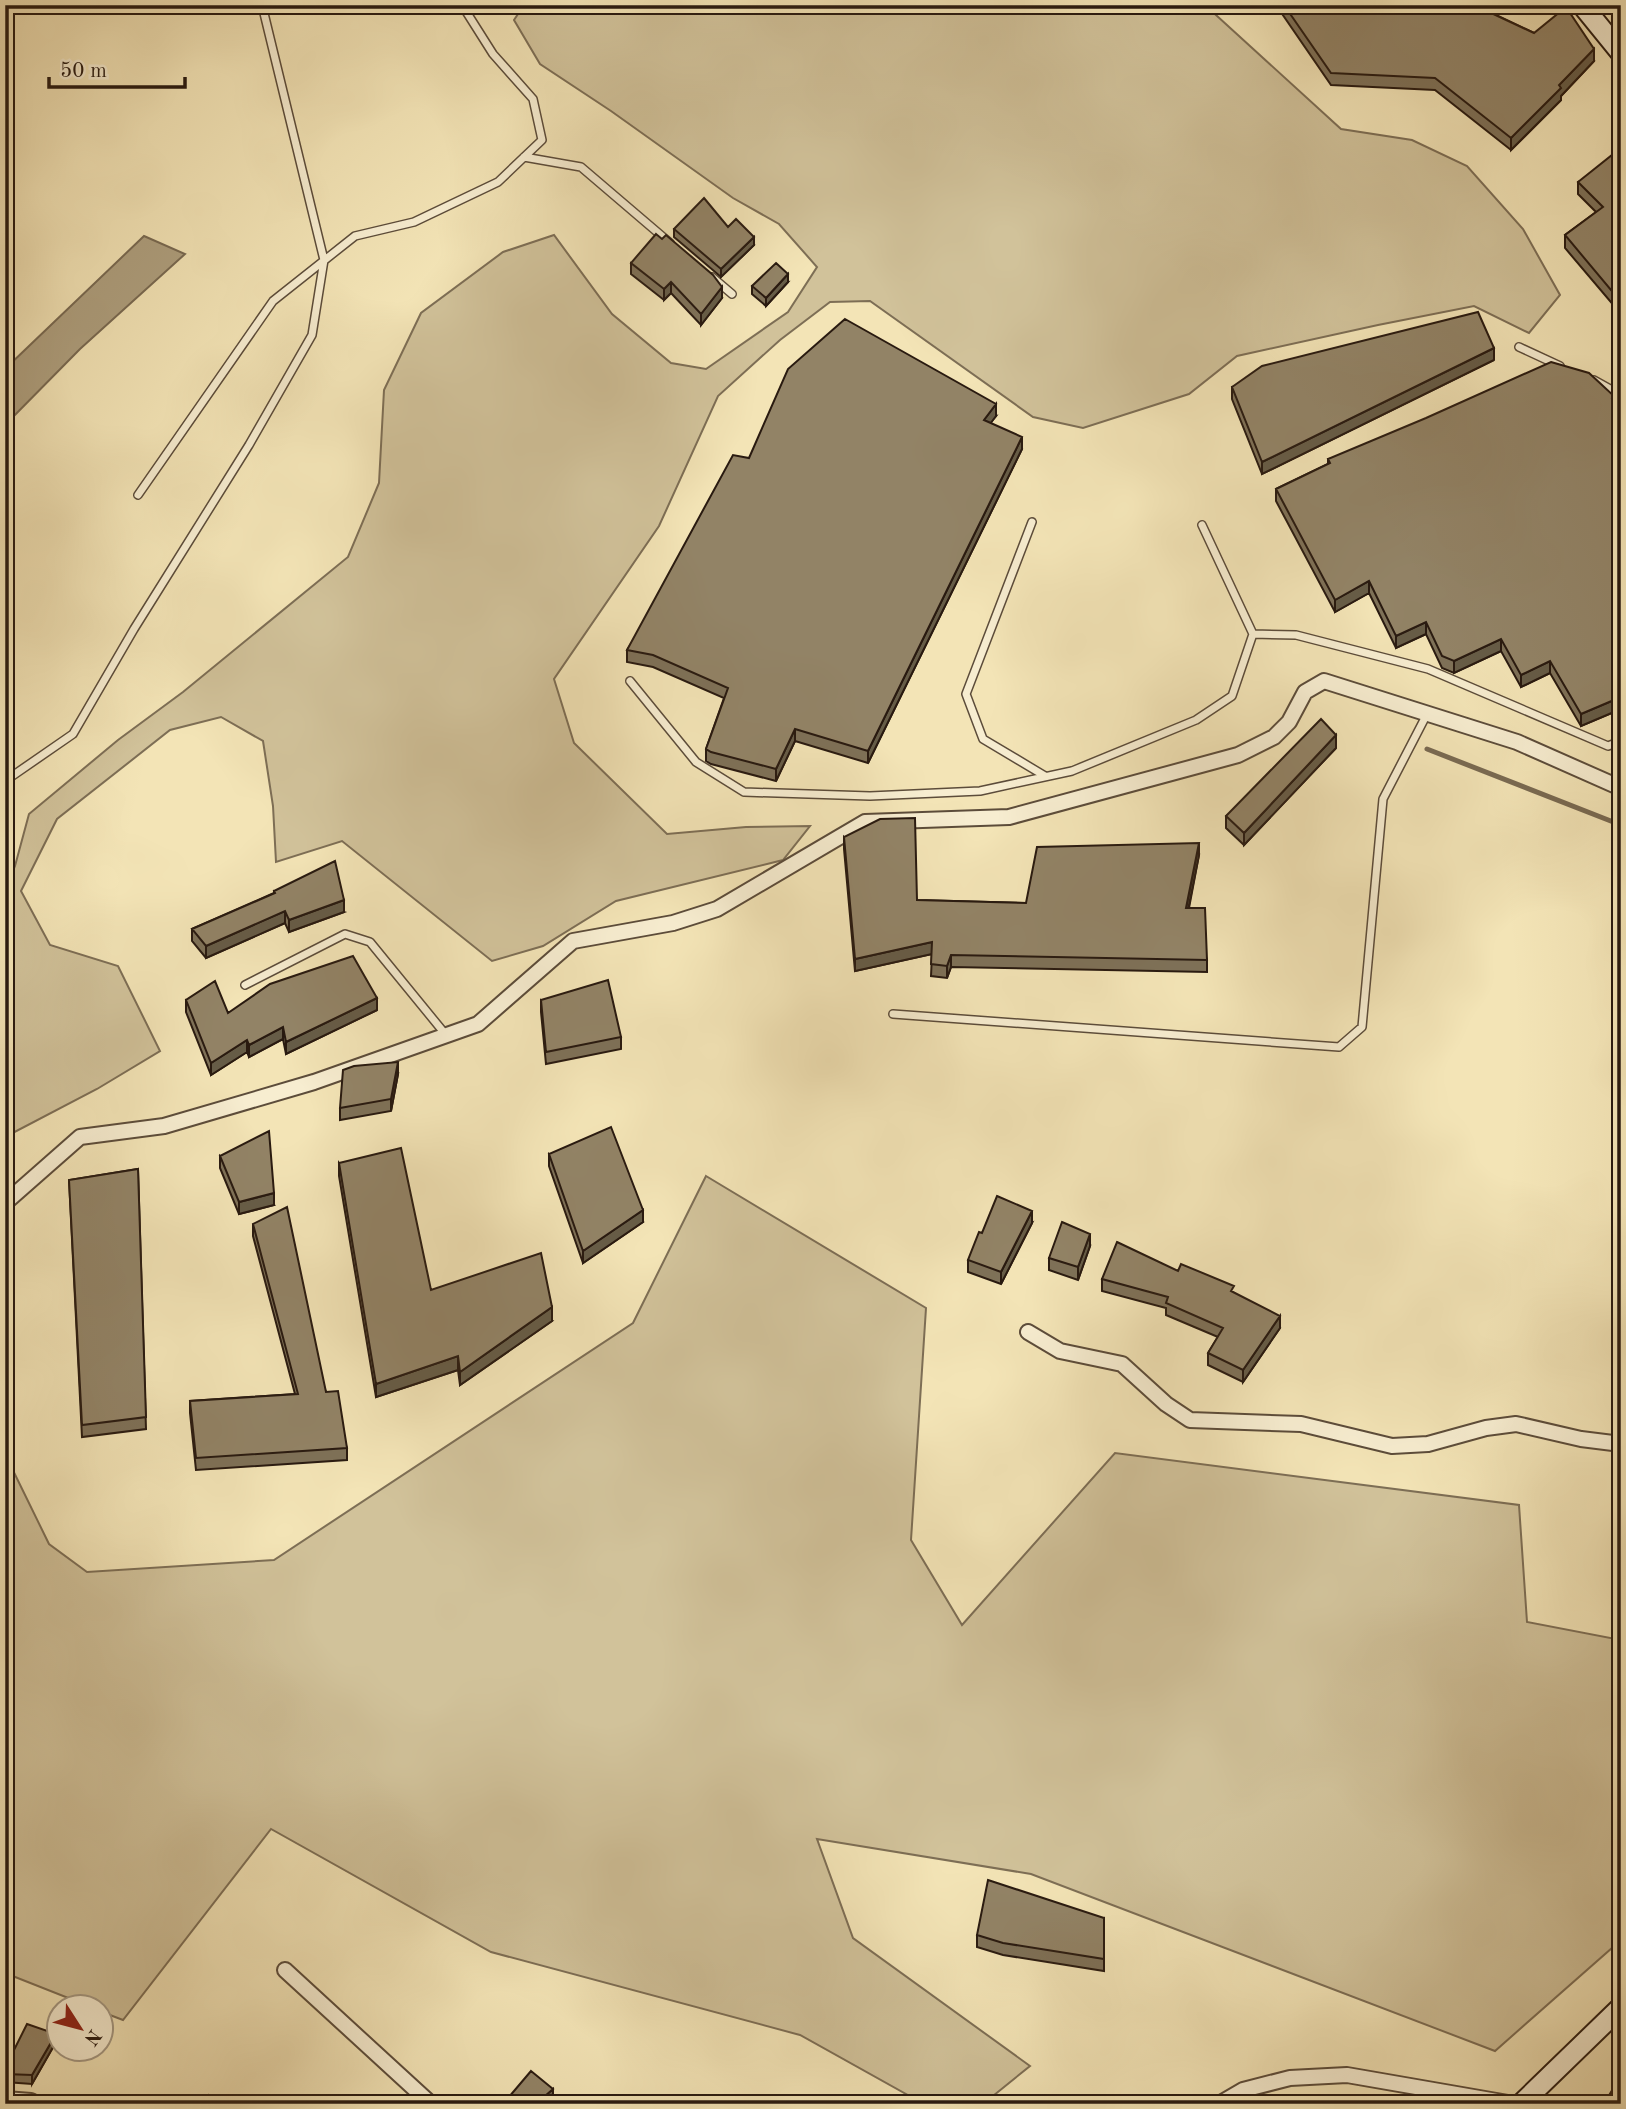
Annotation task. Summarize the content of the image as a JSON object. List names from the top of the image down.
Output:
{
  "scale_bar": "50 m",
  "north": "bottom right"
}
